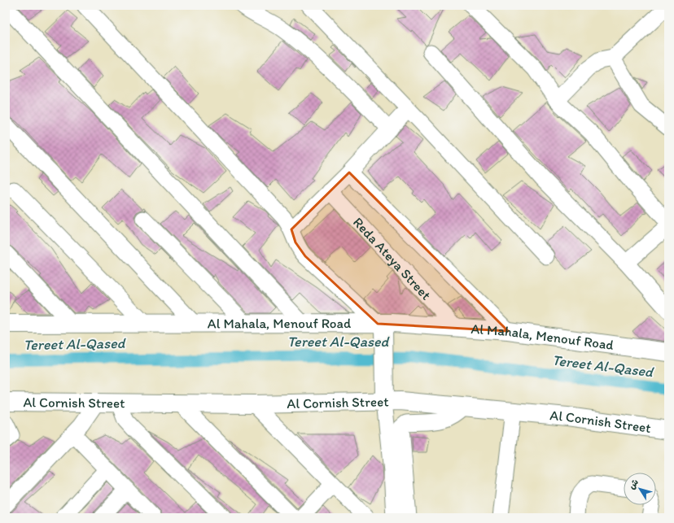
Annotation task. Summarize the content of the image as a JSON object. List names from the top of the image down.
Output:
{
  "streets": {
    "main road": ["Al Mahala, Menouf Road", "Al Cornish Street"],
    "street": ["Reda Ateya Street"]
  },
  "crossings": [
    ["Reda Ateya Street", "Al Mahala, Menouf Road"]
  ],
  "water": ["Tereet Al-Qased"],
  "north": "top left"
}
